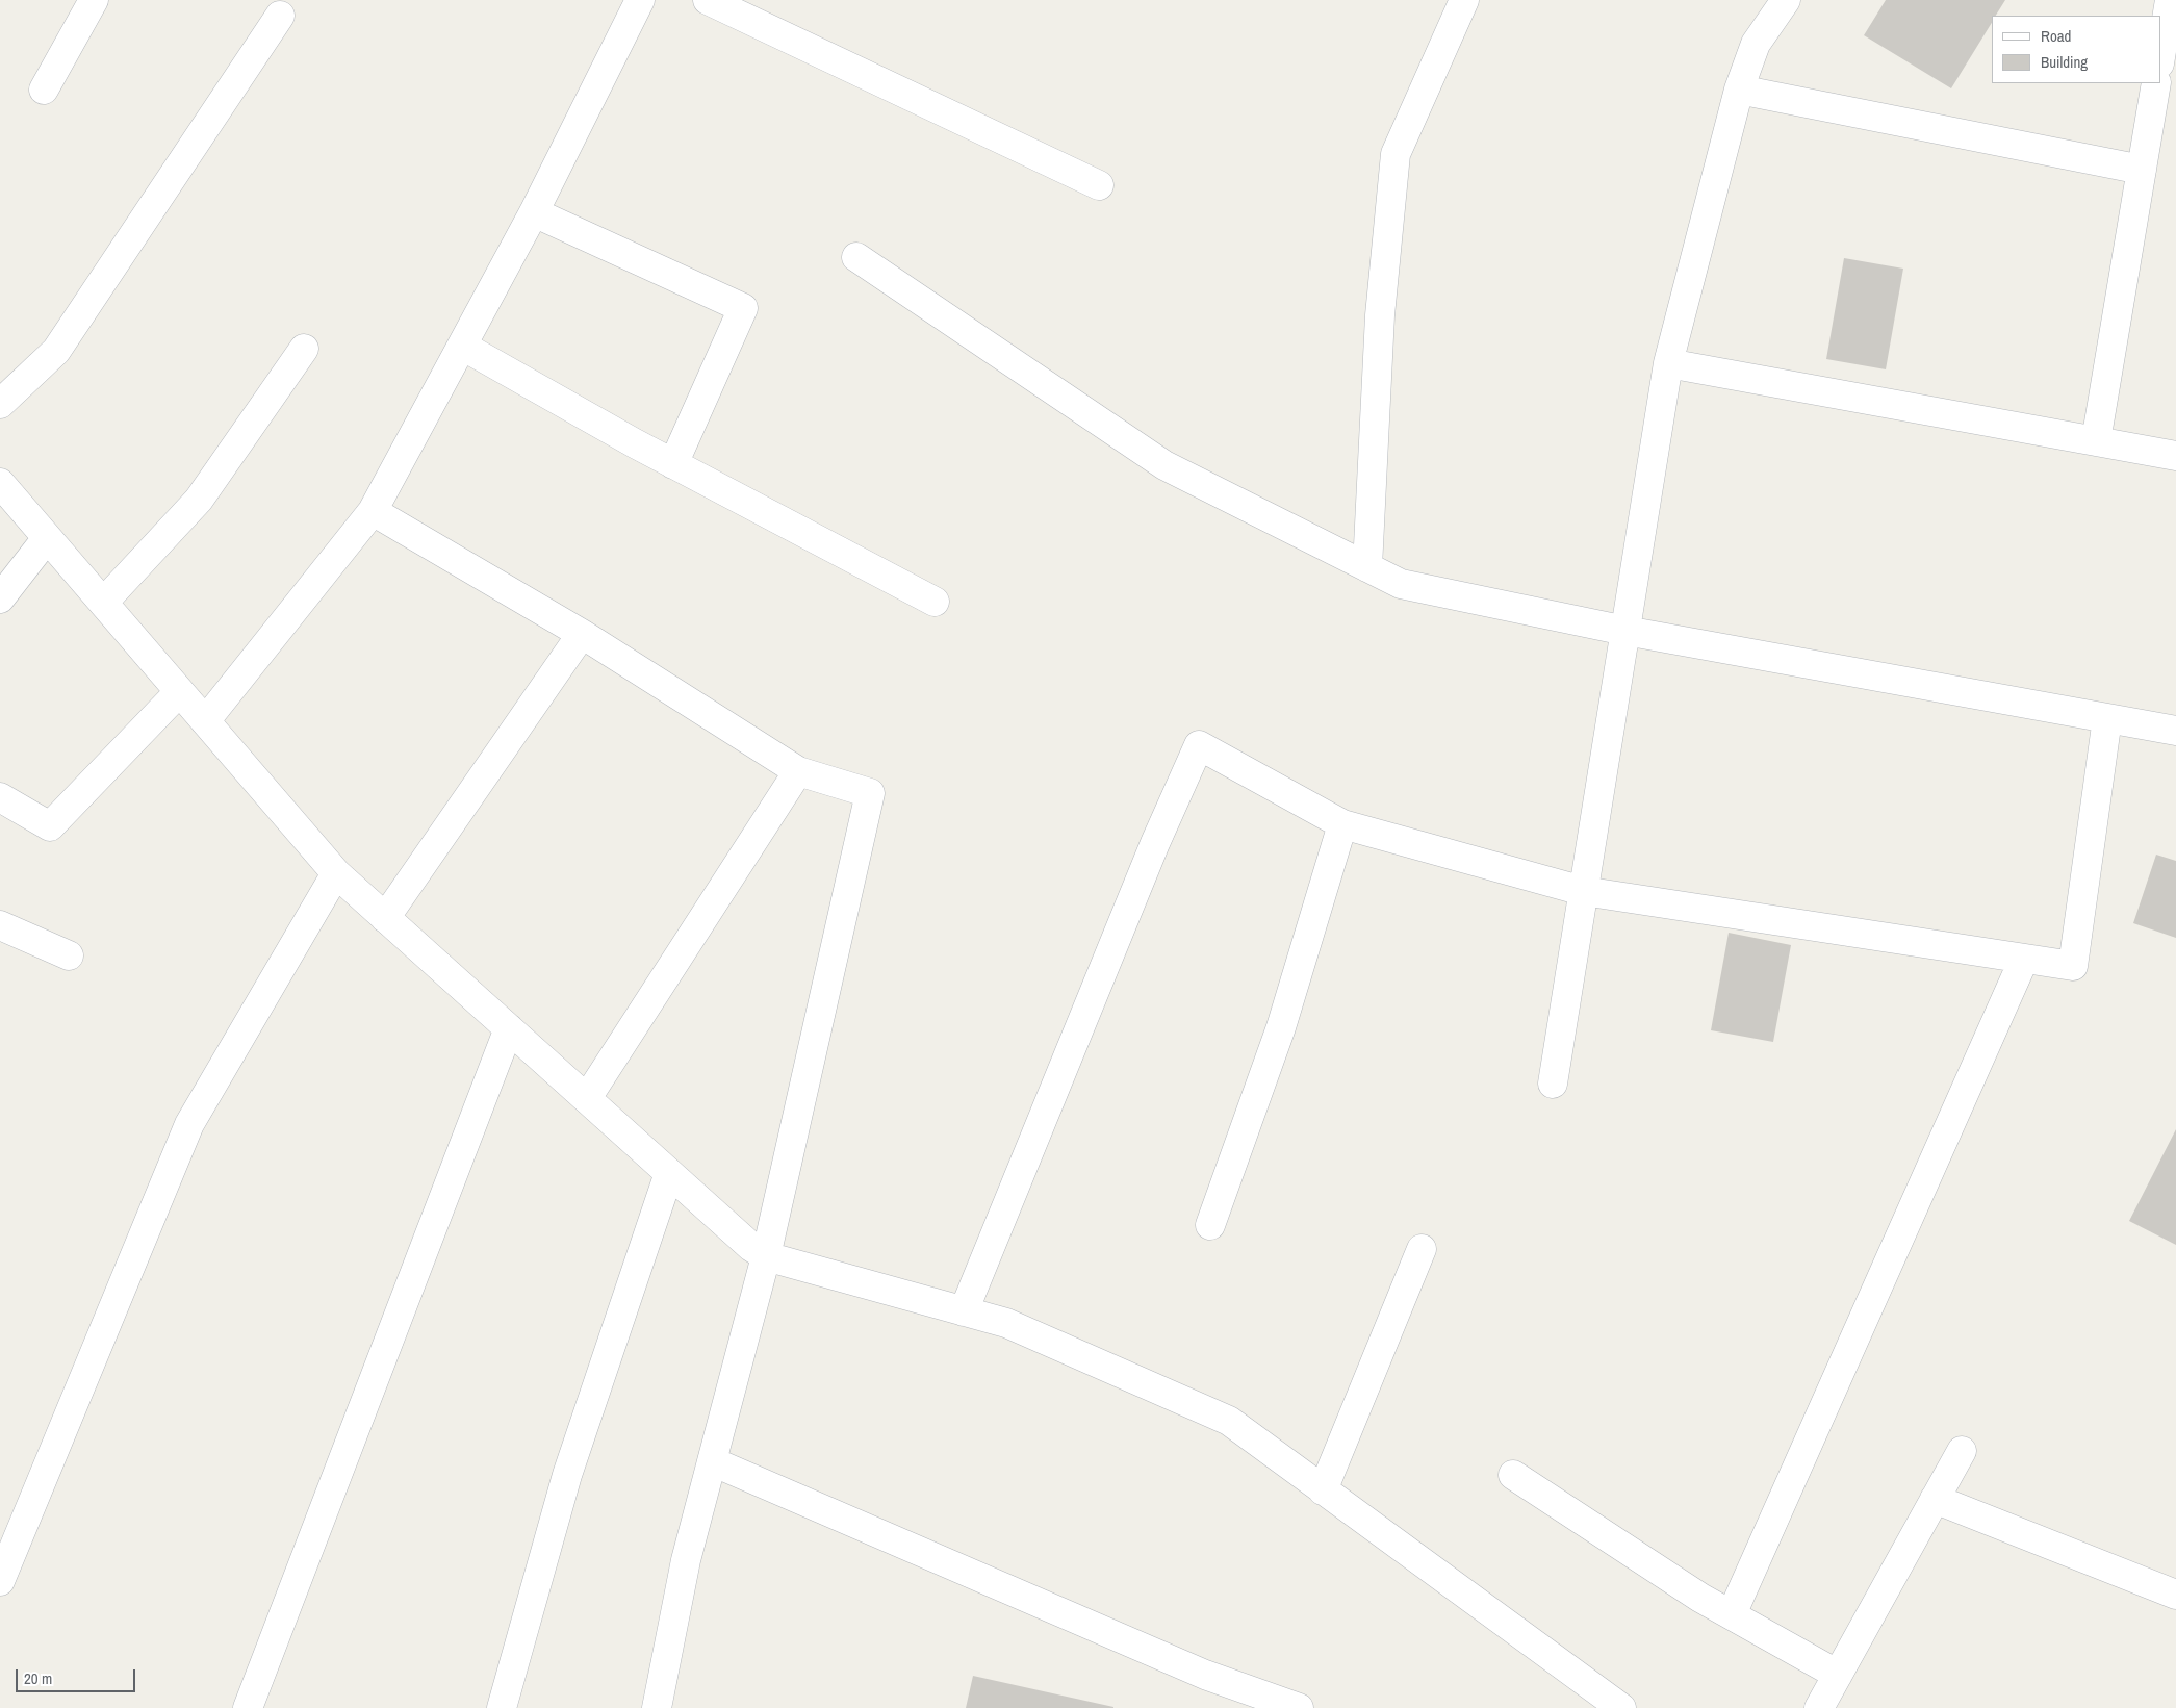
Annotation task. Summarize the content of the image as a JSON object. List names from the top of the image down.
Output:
{
  "legend": ["Road", "Building"],
  "scale_bar": "20 m"
}
